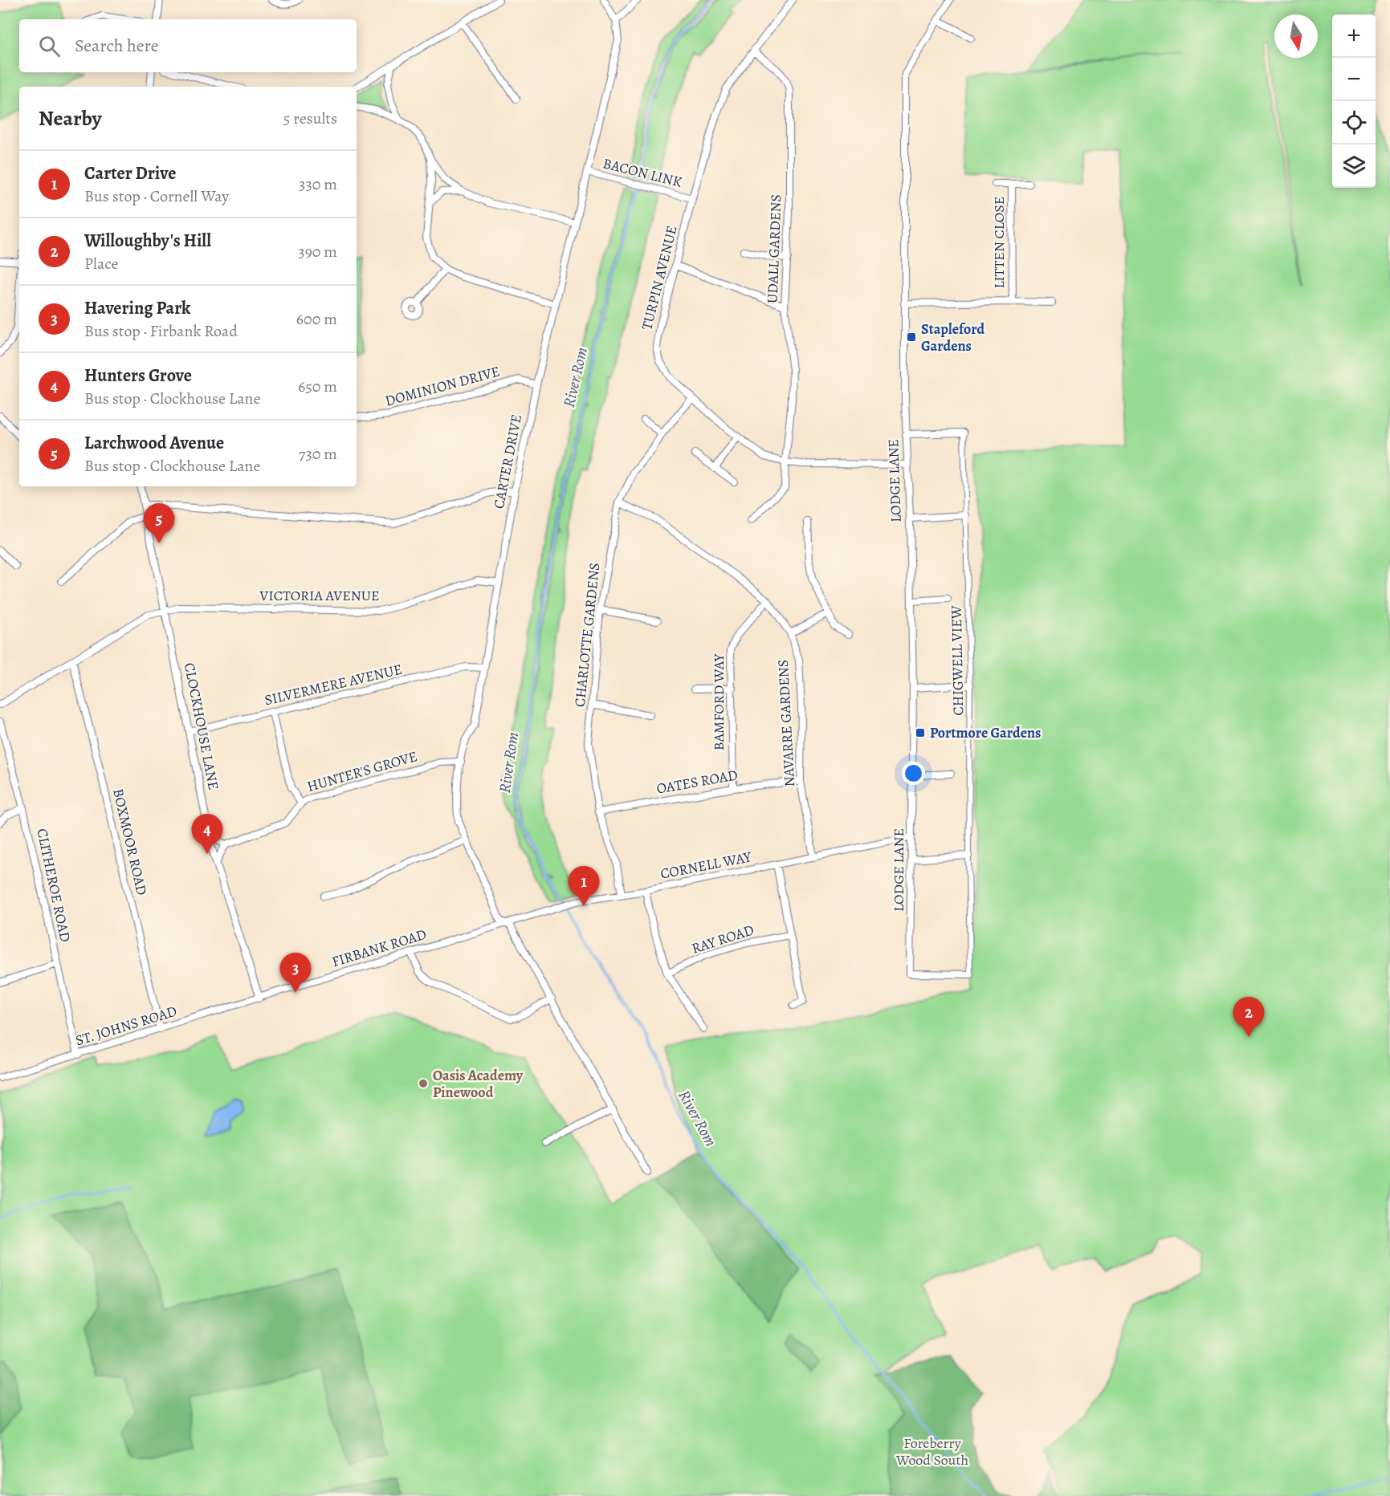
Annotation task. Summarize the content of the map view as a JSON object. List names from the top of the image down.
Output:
{
  "streets": {
    "street": [
      "BACON LINK",
      "LITTEN CLOSE",
      "UDALL GARDENS",
      "TURPIN AVENUE",
      "DOMINION DRIVE",
      "CARTER DRIVE",
      "LODGE LANE",
      "VICTORIA AVENUE",
      "CHARLOTTE GARDENS",
      "CHIGWELL VIEW",
      "SILVERMERE AVENUE",
      "BAMFORD WAY",
      "NAVARRE GARDENS",
      "CLOCKHOUSE LANE",
      "HUNTER'S GROVE",
      "OATES ROAD",
      "BOXMOOR ROAD",
      "CORNELL WAY",
      "CLITHEROE ROAD",
      "RAY ROAD",
      "FIRBANK ROAD",
      "ST. JOHNS ROAD"
    ]
  },
  "crossings": [
    ["BACON LINK", "TURPIN AVENUE"],
    ["BACON LINK", "CARTER DRIVE"],
    ["LITTEN CLOSE", "LODGE LANE"],
    ["UDALL GARDENS", "TURPIN AVENUE"],
    ["TURPIN AVENUE", "LODGE LANE"],
    ["TURPIN AVENUE", "CHARLOTTE GARDENS"],
    ["DOMINION DRIVE", "CARTER DRIVE"],
    ["CARTER DRIVE", "VICTORIA AVENUE"],
    ["CARTER DRIVE", "SILVERMERE AVENUE"],
    ["CARTER DRIVE", "HUNTER'S GROVE"],
    ["CARTER DRIVE", "CORNELL WAY"],
    ["CARTER DRIVE", "FIRBANK ROAD"],
    ["LODGE LANE", "CHIGWELL VIEW"],
    ["LODGE LANE", "CORNELL WAY"],
    ["VICTORIA AVENUE", "CLOCKHOUSE LANE"],
    ["VICTORIA AVENUE", "BOXMOOR ROAD"],
    ["CHARLOTTE GARDENS", "NAVARRE GARDENS"],
    ["CHARLOTTE GARDENS", "OATES ROAD"],
    ["CHARLOTTE GARDENS", "CORNELL WAY"],
    ["SILVERMERE AVENUE", "CLOCKHOUSE LANE"],
    ["BAMFORD WAY", "NAVARRE GARDENS"],
    ["BAMFORD WAY", "OATES ROAD"],
    ["NAVARRE GARDENS", "OATES ROAD"],
    ["NAVARRE GARDENS", "CORNELL WAY"],
    ["CLOCKHOUSE LANE", "FIRBANK ROAD"],
    ["CLOCKHOUSE LANE", "ST. JOHNS ROAD"],
    ["BOXMOOR ROAD", "ST. JOHNS ROAD"],
    ["CORNELL WAY", "FIRBANK ROAD"],
    ["CLITHEROE ROAD", "ST. JOHNS ROAD"],
    ["FIRBANK ROAD", "ST. JOHNS ROAD"]
  ],
  "water": ["River Rom"],
  "parks": ["Foreberry Wood South"],
  "places": {
    "transit": ["Stapleford Gardens", "Portmore Gardens"],
    "other": ["Oasis Academy Pinewood"]
  },
  "north": "bottom",
  "page": {
    "map_buttons": ["+", "−"],
    "search": "Search here",
    "heading": ["Nearby", "5 results"],
    "list": [
      {
        "mark": "1",
        "name": "Carter Drive",
        "note": "Bus stop · Cornell Way",
        "value": "330 m"
      },
      {
        "mark": "2",
        "name": "Willoughby's Hill",
        "note": "Place",
        "value": "390 m"
      },
      {
        "mark": "3",
        "name": "Havering Park",
        "note": "Bus stop · Firbank Road",
        "value": "600 m"
      },
      {
        "mark": "4",
        "name": "Hunters Grove",
        "note": "Bus stop · Clockhouse Lane",
        "value": "650 m"
      },
      {
        "mark": "5",
        "name": "Larchwood Avenue",
        "note": "Bus stop · Clockhouse Lane",
        "value": "730 m"
      }
    ],
    "pins": [
      "5",
      "4",
      "1",
      "3",
      "2"
    ]
  }
}
